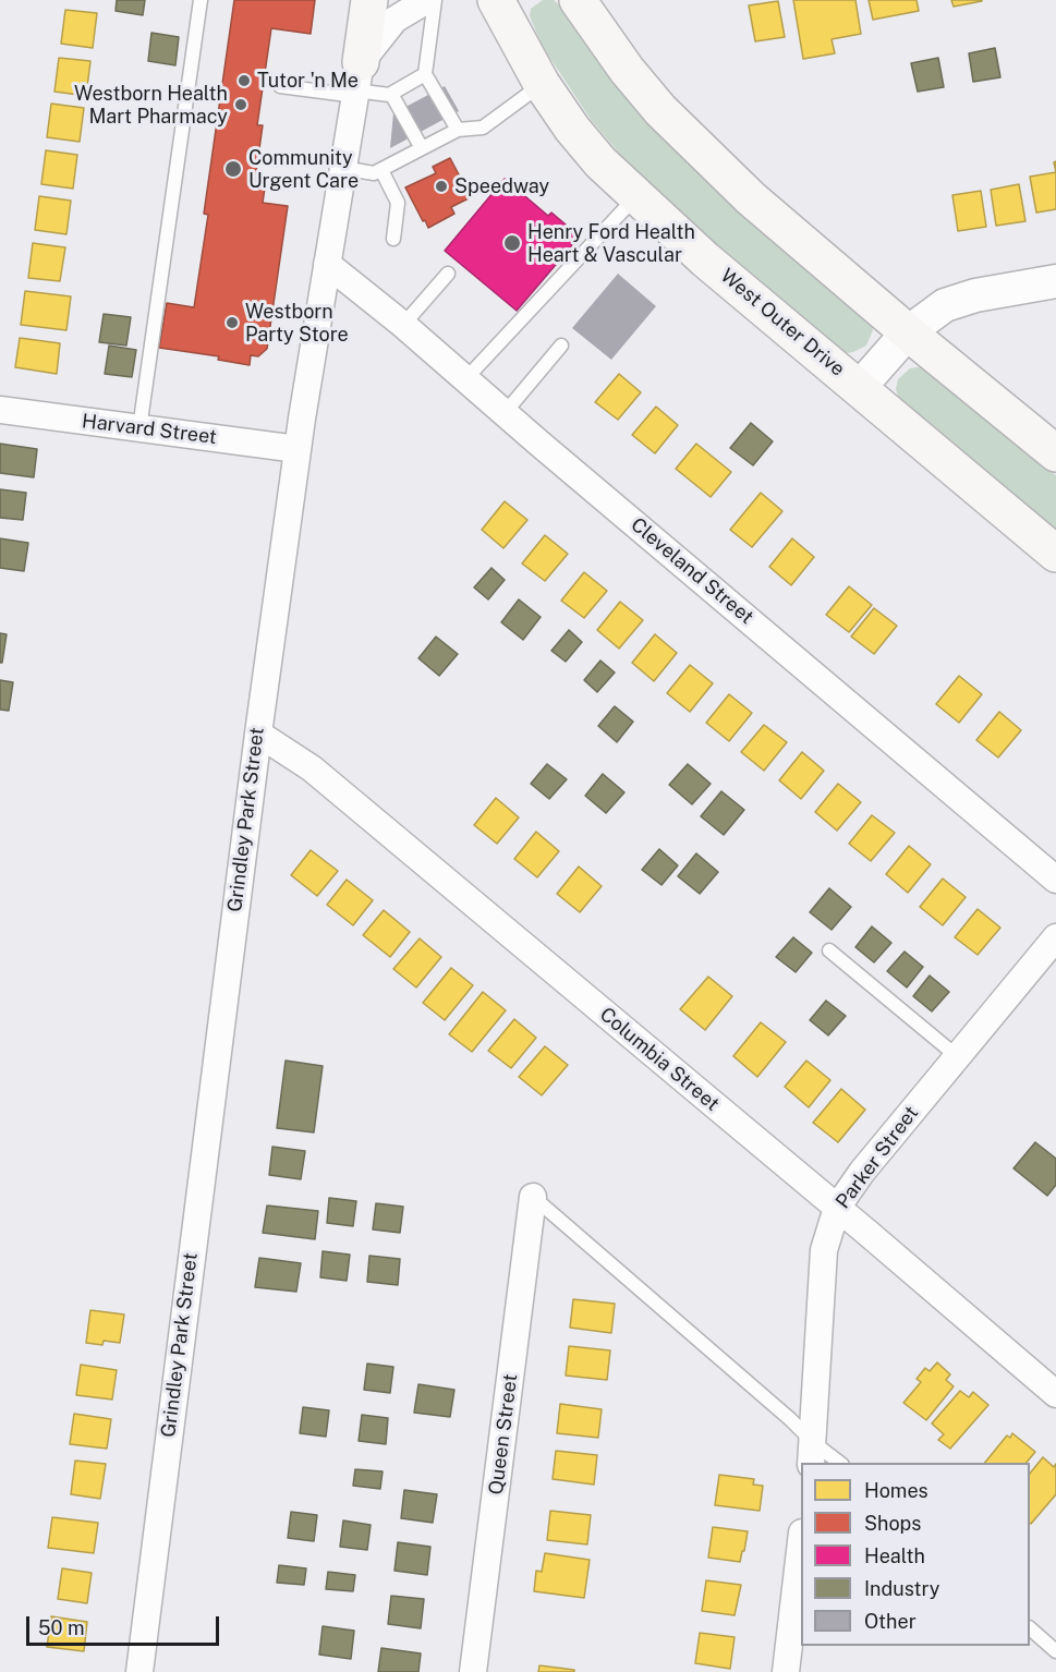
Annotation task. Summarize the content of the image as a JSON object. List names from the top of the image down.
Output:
{
  "streets": {
    "main road": ["West Outer Drive"],
    "street": [
      "Harvard Street",
      "Cleveland Street",
      "Grindley Park Street",
      "Columbia Street",
      "Parker Street",
      "Queen Street"
    ]
  },
  "crossings": [
    ["Harvard Street", "Grindley Park Street"],
    ["Cleveland Street", "Grindley Park Street"],
    ["Grindley Park Street", "Columbia Street"],
    ["Columbia Street", "Parker Street"]
  ],
  "places": [
    "Tutor 'n Me",
    "Westborn Health Mart Pharmacy",
    "Community Urgent Care",
    "Speedway",
    "Henry Ford Health Heart & Vascular",
    "Westborn Party Store"
  ],
  "legend": [
    "Homes",
    "Shops",
    "Health",
    "Industry",
    "Other"
  ],
  "scale_bar": "50 m"
}
